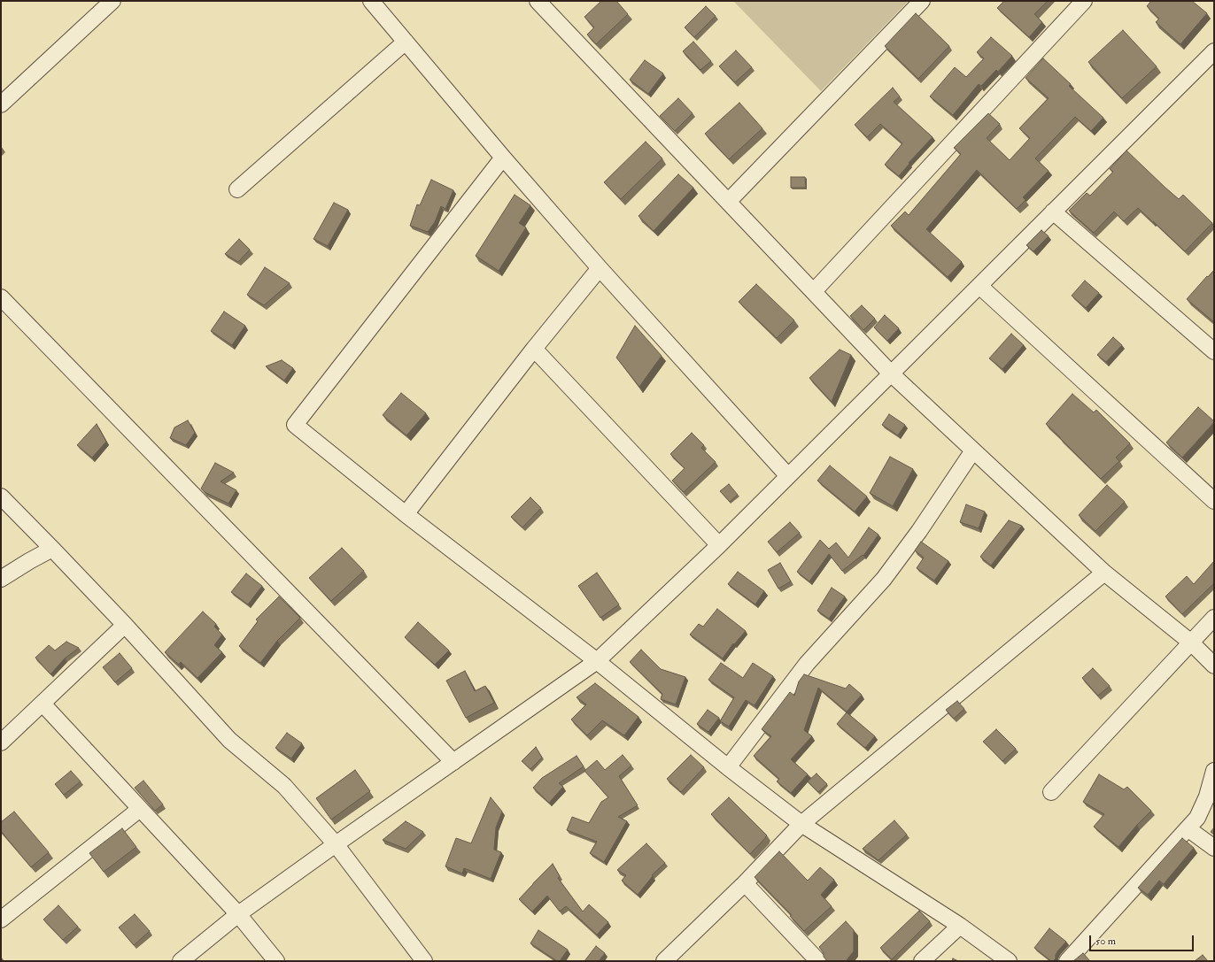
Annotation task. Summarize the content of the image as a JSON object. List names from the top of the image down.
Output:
{
  "scale_bar": "50 m"
}
